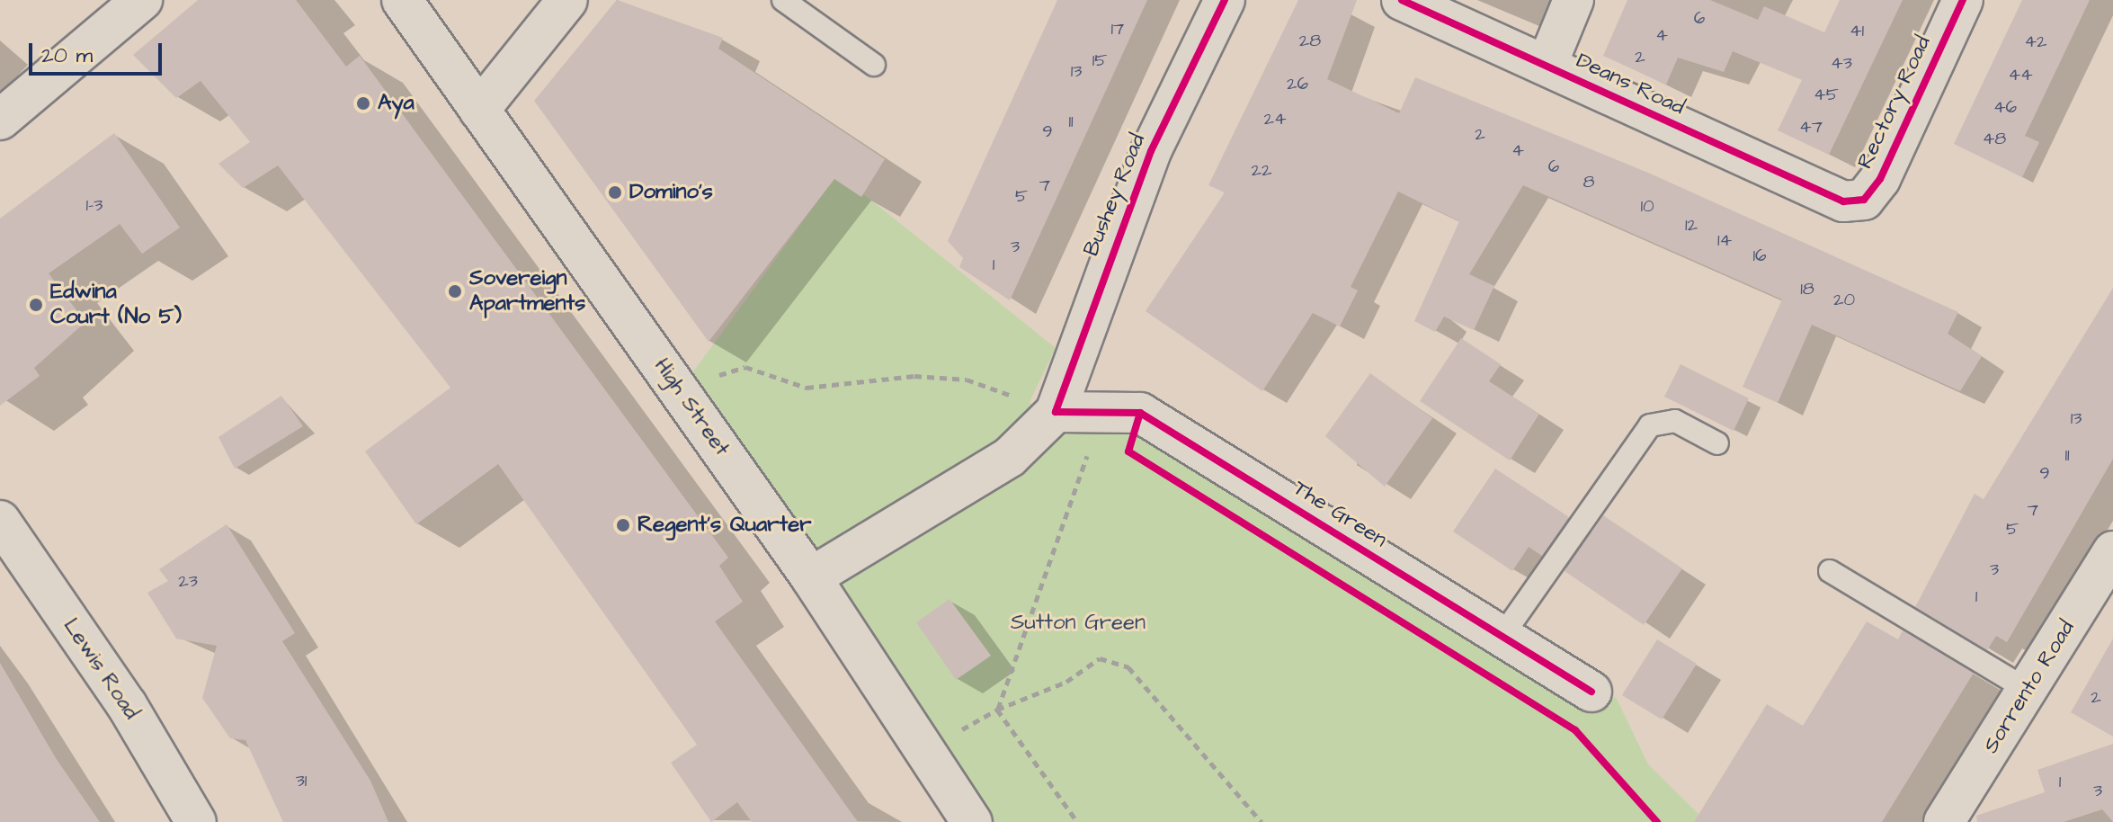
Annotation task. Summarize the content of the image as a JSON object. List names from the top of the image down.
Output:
{
  "streets": {
    "street": [
      "Deans Road",
      "Rectory Road",
      "Bushey Road",
      "High Street",
      "The Green",
      "Lewis Road",
      "Sorrento Road"
    ]
  },
  "crossings": [
    ["Deans Road", "Rectory Road"],
    ["Bushey Road", "High Street"],
    ["Bushey Road", "The Green"]
  ],
  "parks": ["Sutton Green"],
  "places": [
    "Aya",
    "Domino's",
    "Sovereign Apartments",
    "Edwina Court (No 5)",
    "Regent's Quarter"
  ],
  "house_numbers": [
    "6",
    "17",
    "41",
    "4",
    "28",
    "42",
    "2",
    "15",
    "43",
    "13",
    "44",
    "26",
    "45",
    "46",
    "24",
    "11",
    "47",
    "9",
    "2",
    "48",
    "4",
    "6",
    "22",
    "8",
    "7",
    "5",
    "1-3",
    "10",
    "12",
    "14",
    "3",
    "16",
    "1",
    "18",
    "20",
    "13",
    "11",
    "9",
    "7",
    "5",
    "3",
    "23",
    "1",
    "2",
    "31",
    "1",
    "3"
  ],
  "scale_bar": "20 m"
}
